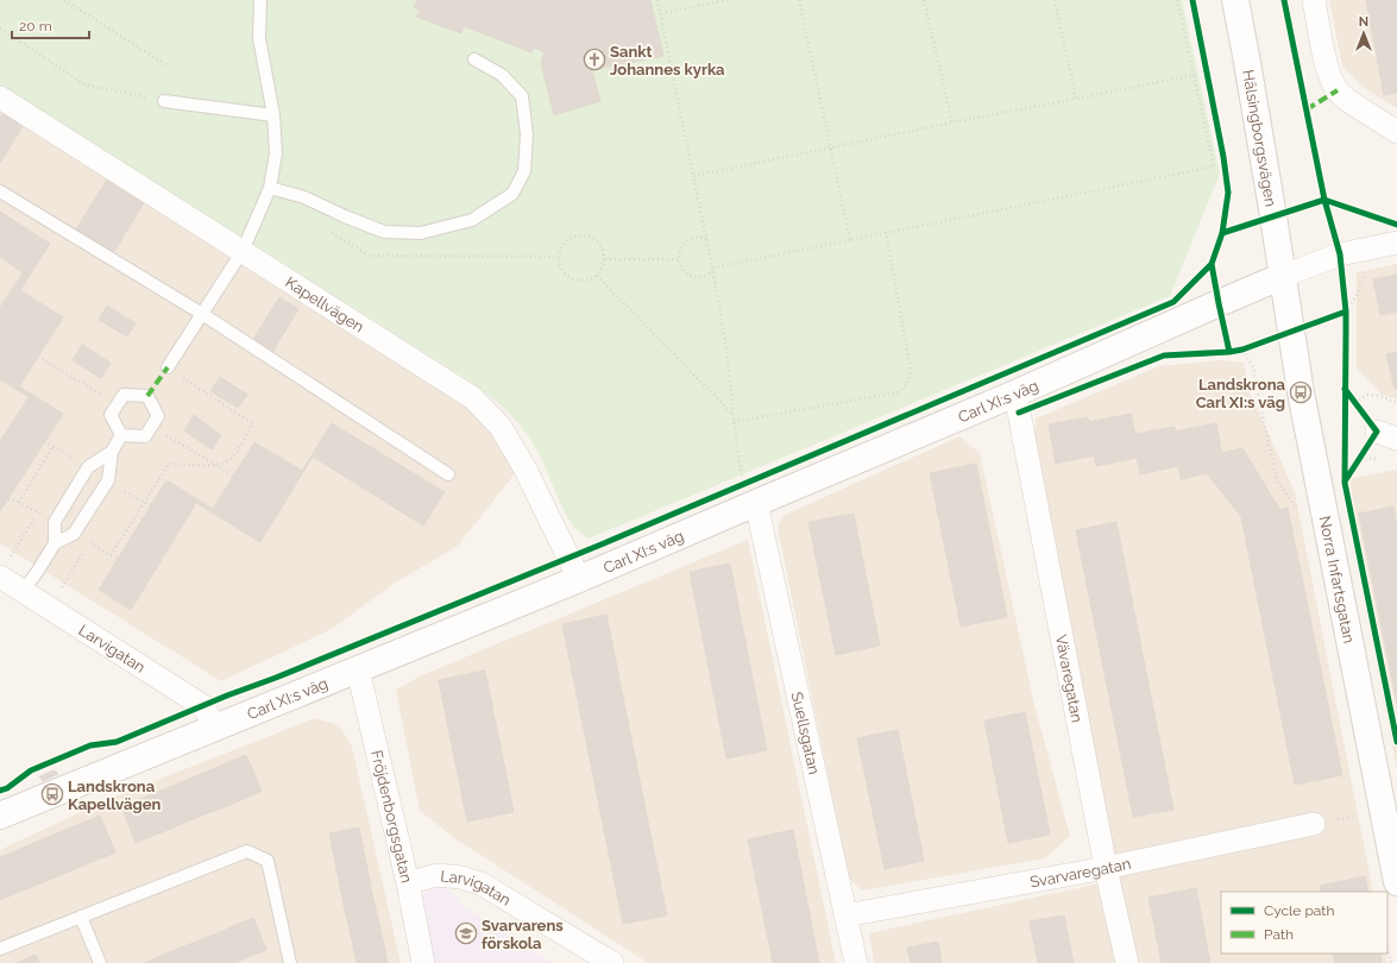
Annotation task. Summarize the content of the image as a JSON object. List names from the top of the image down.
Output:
{
  "streets": {
    "street": [
      "Hälsingborgsvägen",
      "Kapellvägen",
      "Carl XI:s väg",
      "Norra Infartsgatan",
      "Larvigatan",
      "Vävaregatan",
      "Suellsgatan",
      "Fröjdenborgsgatan",
      "Svarvaregatan"
    ]
  },
  "crossings": [
    ["Hälsingborgsvägen", "Carl XI:s väg"],
    ["Hälsingborgsvägen", "Norra Infartsgatan"],
    ["Kapellvägen", "Carl XI:s väg"],
    ["Carl XI:s väg", "Norra Infartsgatan"],
    ["Carl XI:s väg", "Larvigatan"],
    ["Carl XI:s väg", "Vävaregatan"],
    ["Carl XI:s väg", "Suellsgatan"],
    ["Carl XI:s väg", "Fröjdenborgsgatan"],
    ["Larvigatan", "Fröjdenborgsgatan"],
    ["Vävaregatan", "Svarvaregatan"],
    ["Suellsgatan", "Svarvaregatan"]
  ],
  "places": {
    "church": ["Sankt Johannes kyrka"],
    "bus stop": ["Landskrona Carl XI:s väg", "Landskrona Kapellvägen"],
    "school or university": ["Svarvarens förskola"]
  },
  "legend": ["Cycle path", "Path"],
  "scale_bar": "20 m",
  "north": "top"
}
